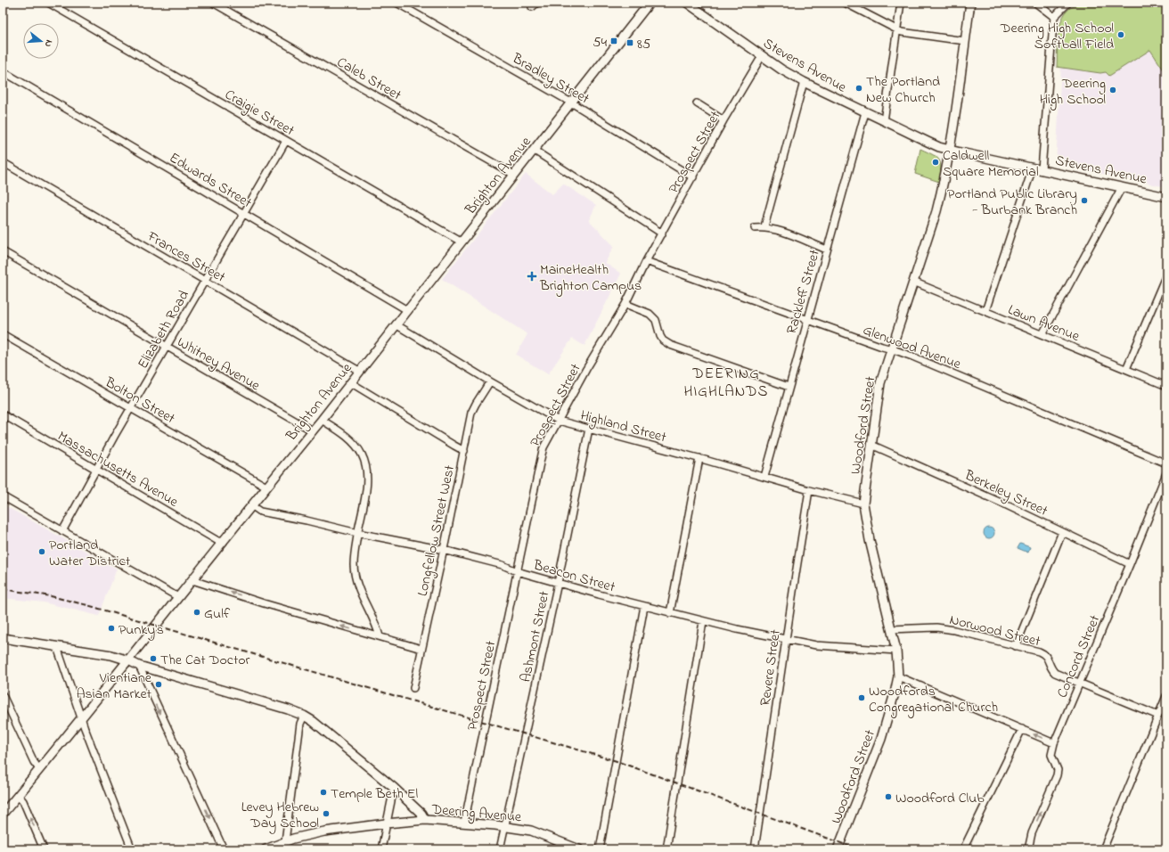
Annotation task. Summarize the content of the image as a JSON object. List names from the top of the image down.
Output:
{
  "streets": {
    "main road": [
      "Stevens Avenue",
      "Brighton Avenue",
      "Woodford Street",
      "Deering Avenue"
    ],
    "street": [
      "Caleb Street",
      "Bradley Street",
      "Craigie Street",
      "Prospect Street",
      "Edwards Street",
      "Frances Street",
      "Rackleff Street",
      "Lawn Avenue",
      "Elizabeth Road",
      "Glenwood Avenue",
      "Whitney Avenue",
      "Bolton Street",
      "Highland Street",
      "Massachusetts Avenue",
      "Berkeley Street",
      "Longfellow Street West",
      "Beacon Street",
      "Norwood Street",
      "Ashmont Street",
      "Concord Street",
      "Revere Street"
    ]
  },
  "crossings": [
    ["Stevens Avenue", "Prospect Street"],
    ["Stevens Avenue", "Rackleff Street"],
    ["Stevens Avenue", "Woodford Street"],
    ["Caleb Street", "Brighton Avenue"],
    ["Bradley Street", "Prospect Street"],
    ["Bradley Street", "Brighton Avenue"],
    ["Craigie Street", "Brighton Avenue"],
    ["Craigie Street", "Elizabeth Road"],
    ["Prospect Street", "Glenwood Avenue"],
    ["Prospect Street", "Highland Street"],
    ["Prospect Street", "Beacon Street"],
    ["Prospect Street", "Deering Avenue"],
    ["Brighton Avenue", "Edwards Street"],
    ["Brighton Avenue", "Frances Street"],
    ["Brighton Avenue", "Whitney Avenue"],
    ["Brighton Avenue", "Bolton Street"],
    ["Brighton Avenue", "Highland Street"],
    ["Brighton Avenue", "Massachusetts Avenue"],
    ["Brighton Avenue", "Beacon Street"],
    ["Edwards Street", "Elizabeth Road"],
    ["Frances Street", "Elizabeth Road"],
    ["Rackleff Street", "Glenwood Avenue"],
    ["Rackleff Street", "Highland Street"],
    ["Lawn Avenue", "Woodford Street"],
    ["Elizabeth Road", "Whitney Avenue"],
    ["Elizabeth Road", "Bolton Street"],
    ["Elizabeth Road", "Massachusetts Avenue"],
    ["Glenwood Avenue", "Woodford Street"],
    ["Highland Street", "Woodford Street"],
    ["Highland Street", "Longfellow Street West"],
    ["Highland Street", "Ashmont Street"],
    ["Highland Street", "Revere Street"],
    ["Woodford Street", "Berkeley Street"],
    ["Woodford Street", "Beacon Street"],
    ["Woodford Street", "Norwood Street"],
    ["Berkeley Street", "Concord Street"],
    ["Longfellow Street West", "Beacon Street"],
    ["Beacon Street", "Ashmont Street"],
    ["Beacon Street", "Revere Street"],
    ["Norwood Street", "Concord Street"],
    ["Ashmont Street", "Deering Avenue"]
  ],
  "districts": ["DEERING HIGHLANDS"],
  "places": {
    "other": [
      "Deering High School Softball Field",
      "The Portland New Church",
      "Deering High School",
      "Caldwell Square Memorial",
      "Portland Public Library - Burbank Branch",
      "Portland Water District",
      "Gulf",
      "Punky's",
      "The Cat Doctor",
      "Vientiane Asian Market",
      "Woodfords Congregational Church",
      "Temple Beth El",
      "Woodford Club",
      "Levey Hebrew Day School"
    ],
    "transit": ["54", "85"],
    "health": ["MaineHealth Brighton Campus"]
  },
  "north": "right"
}
